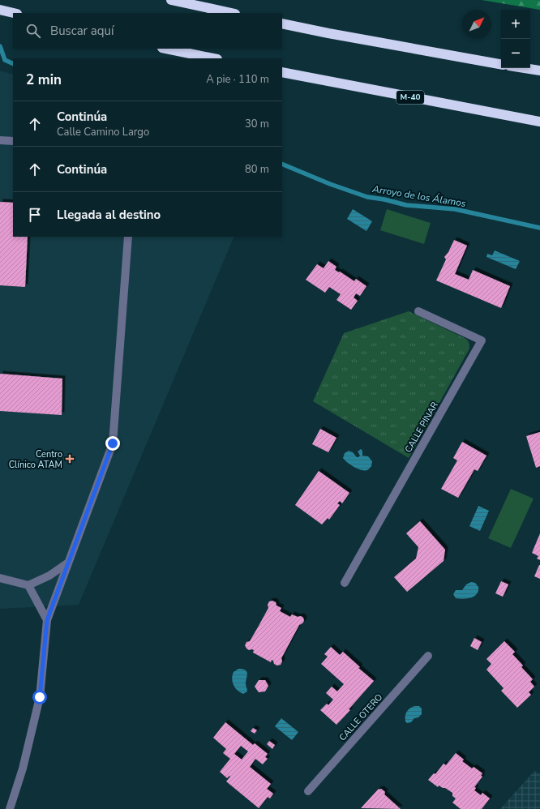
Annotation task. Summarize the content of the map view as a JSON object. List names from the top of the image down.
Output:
{
  "streets": {
    "highway": ["M-40"],
    "street": ["CALLE PINAR", "CALLE OTERO"]
  },
  "water": ["Arroyo de los Álamos"],
  "places": {
    "health": ["Centro Clínico ATAM"]
  },
  "north": "top right",
  "page": {
    "map_buttons": ["+", "−"],
    "search": "Buscar aquí",
    "heading": ["2 min", "A pie · 110 m"],
    "list": [
      ["Continúa", "Calle Camino Largo", "30 m"],
      ["Continúa", "80 m"],
      "Llegada al destino"
    ]
  }
}
